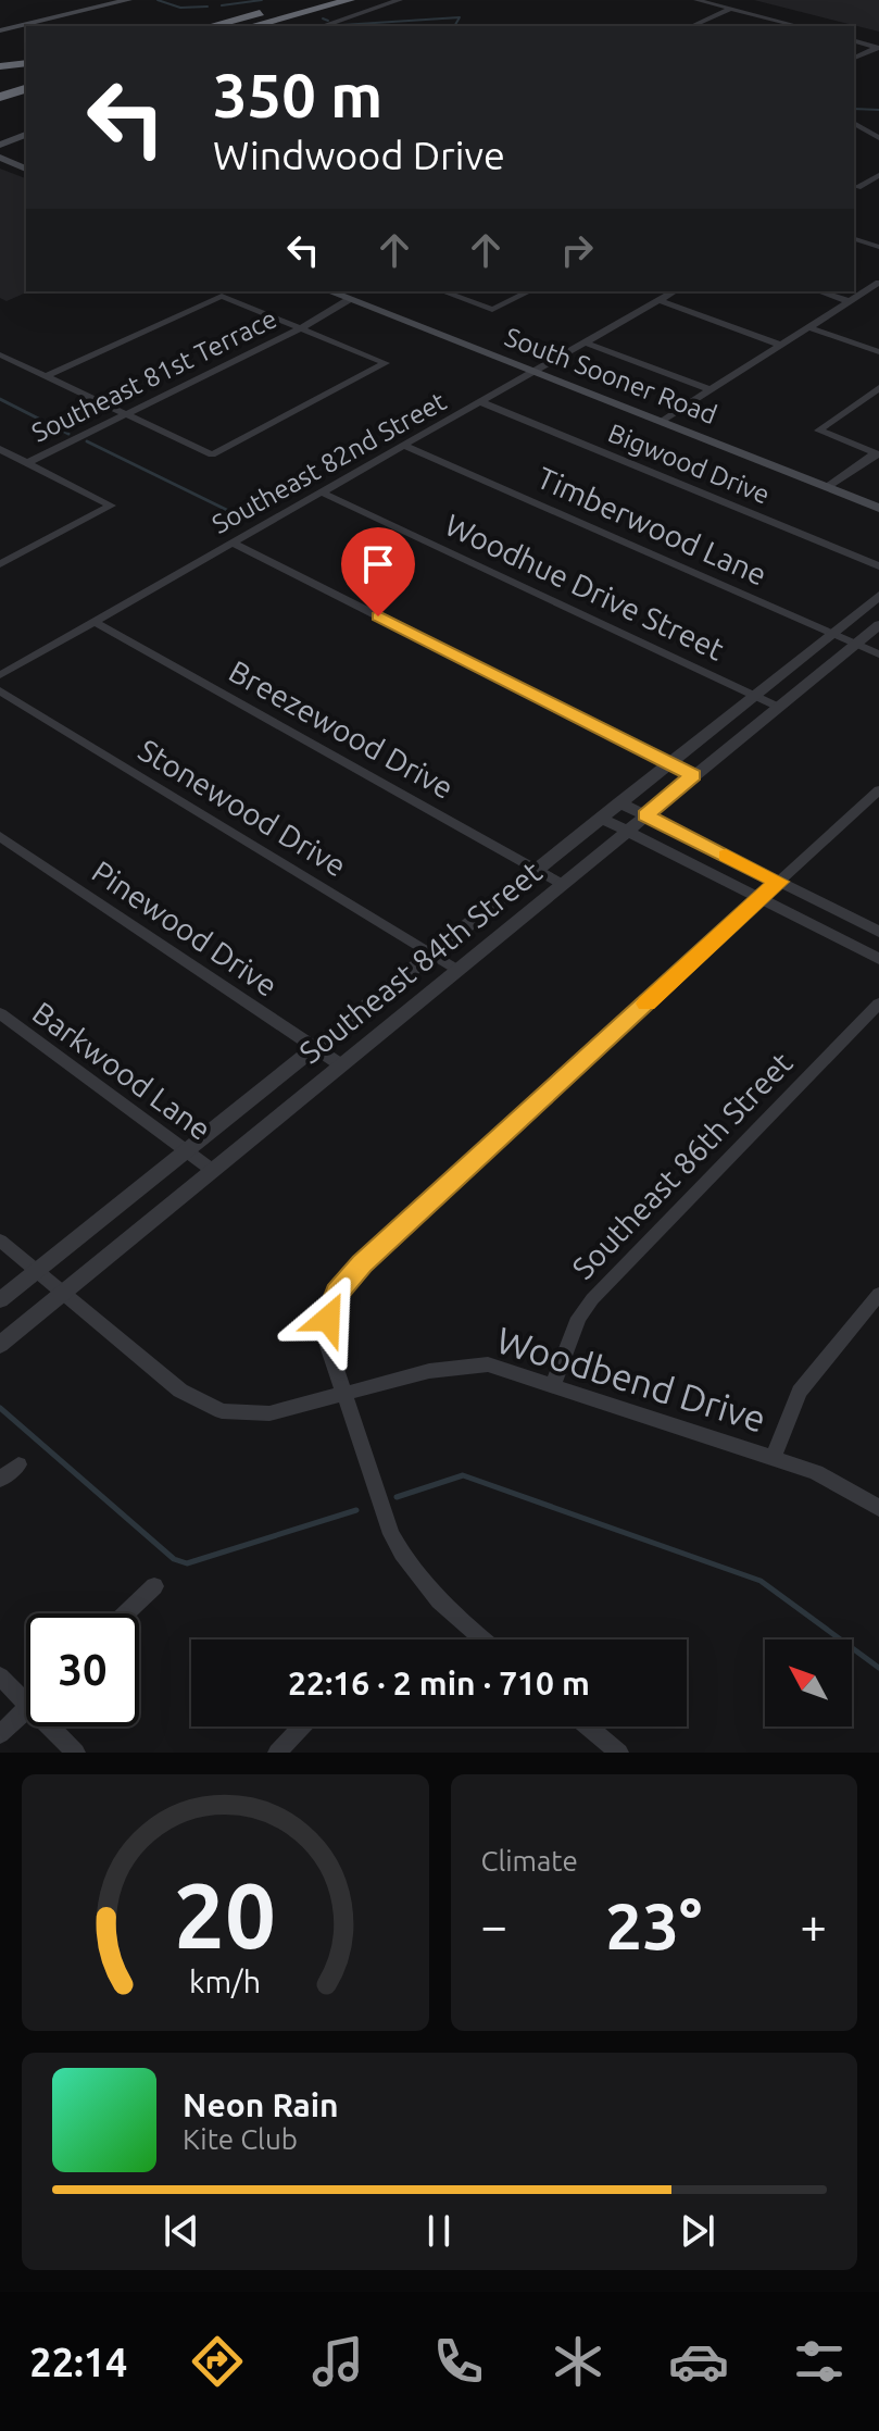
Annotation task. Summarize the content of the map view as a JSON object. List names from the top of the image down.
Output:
{
  "streets": {
    "main road": ["South Sooner Road"],
    "street": [
      "Southeast 81st Terrace",
      "Southeast 82nd Street",
      "Bigwood Drive",
      "Timberwood Lane",
      "Woodhue Drive Street",
      "Breezewood Drive",
      "Stonewood Drive",
      "Pinewood Drive",
      "Southeast 84th Street",
      "Barkwood Lane",
      "Southeast 86th Street",
      "Woodbend Drive"
    ]
  },
  "crossings": [
    ["Southeast 81st Terrace", "South Sooner Road"],
    ["South Sooner Road", "Southeast 82nd Street"],
    ["Southeast 82nd Street", "Bigwood Drive"],
    ["Southeast 82nd Street", "Timberwood Lane"],
    ["Southeast 82nd Street", "Woodhue Drive Street"],
    ["Southeast 82nd Street", "Breezewood Drive"],
    ["Timberwood Lane", "Southeast 84th Street"],
    ["Woodhue Drive Street", "Southeast 84th Street"],
    ["Breezewood Drive", "Southeast 84th Street"],
    ["Stonewood Drive", "Southeast 84th Street"],
    ["Pinewood Drive", "Southeast 84th Street"],
    ["Southeast 84th Street", "Barkwood Lane"],
    ["Southeast 84th Street", "Woodbend Drive"],
    ["Southeast 86th Street", "Woodbend Drive"]
  ],
  "north": "top left",
  "page": {
    "turn": ["350 m", "Windwood Drive"],
    "limit": "30",
    "trip": "22:16 · 2 min · 710 m",
    "tile": "Climate",
    "heat": ["−", "23°", "+"],
    "song": ["Neon Rain", "Kite Club"],
    "tabs": "22:14",
    "gauge": ["20", "km/h"]
  }
}
